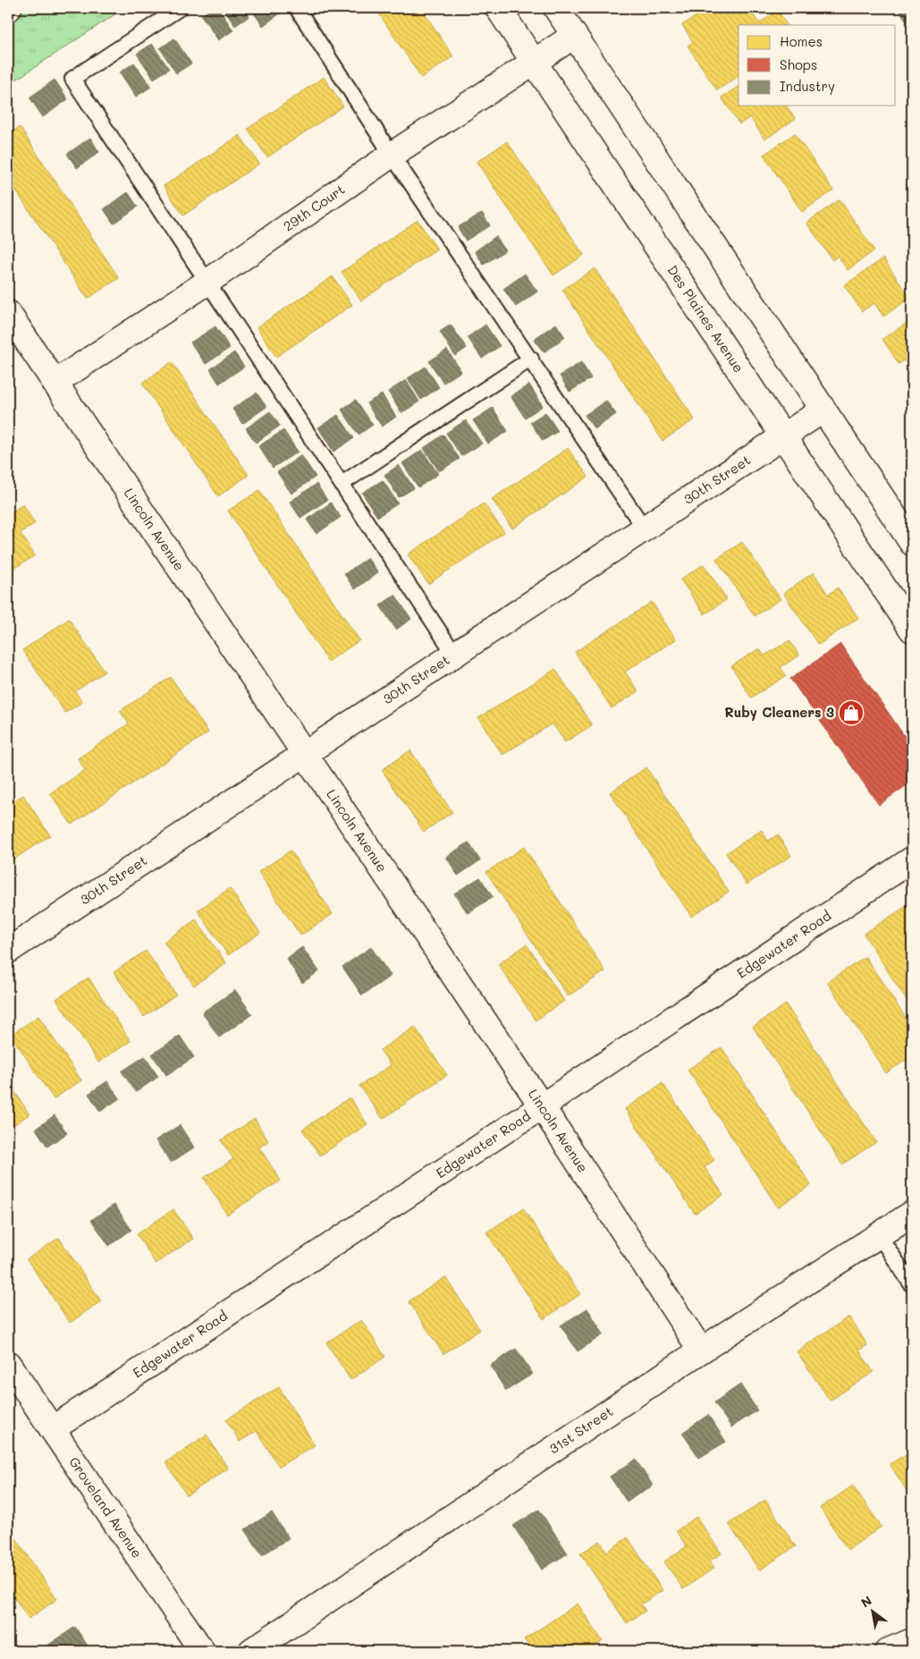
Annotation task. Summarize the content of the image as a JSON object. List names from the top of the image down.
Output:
{
  "streets": {
    "street": [
      "29th Court",
      "Des Plaines Avenue",
      "30th Street",
      "Lincoln Avenue",
      "Edgewater Road",
      "31st Street",
      "Groveland Avenue"
    ]
  },
  "crossings": [
    ["29th Court", "Des Plaines Avenue"],
    ["29th Court", "Lincoln Avenue"],
    ["Des Plaines Avenue", "30th Street"],
    ["30th Street", "Lincoln Avenue"],
    ["Lincoln Avenue", "Edgewater Road"],
    ["Lincoln Avenue", "31st Street"],
    ["Edgewater Road", "Groveland Avenue"]
  ],
  "places": {
    "shop": ["Ruby Cleaners 3"]
  },
  "legend": ["Homes", "Shops", "Industry"],
  "north": "top left"
}
